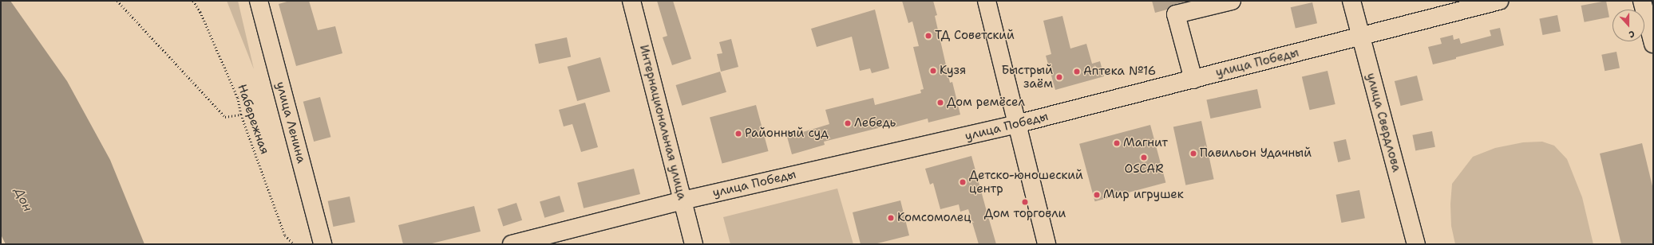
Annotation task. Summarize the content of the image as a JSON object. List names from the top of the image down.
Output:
{
  "streets": {
    "street": [
      "улица Победы",
      "улица Ленина",
      "Интернациональная улица",
      "улица Свердлова"
    ],
    "path": ["Набережная"]
  },
  "crossings": [
    ["улица Победы", "Интернациональная улица"],
    ["улица Победы", "улица Свердлова"]
  ],
  "water": ["Дон"],
  "places": [
    "ТД Советский",
    "Кузя",
    "Аптека №16",
    "Быстрый заём",
    "Дом ремёсел",
    "Лебедь",
    "Районный суд",
    "Магнит",
    "Павильон Удачный",
    "OSCAR",
    "Детско-юношеский центр",
    "Мир игрушек",
    "Дом торговли",
    "Комсомолец"
  ],
  "north": "bottom"
}
